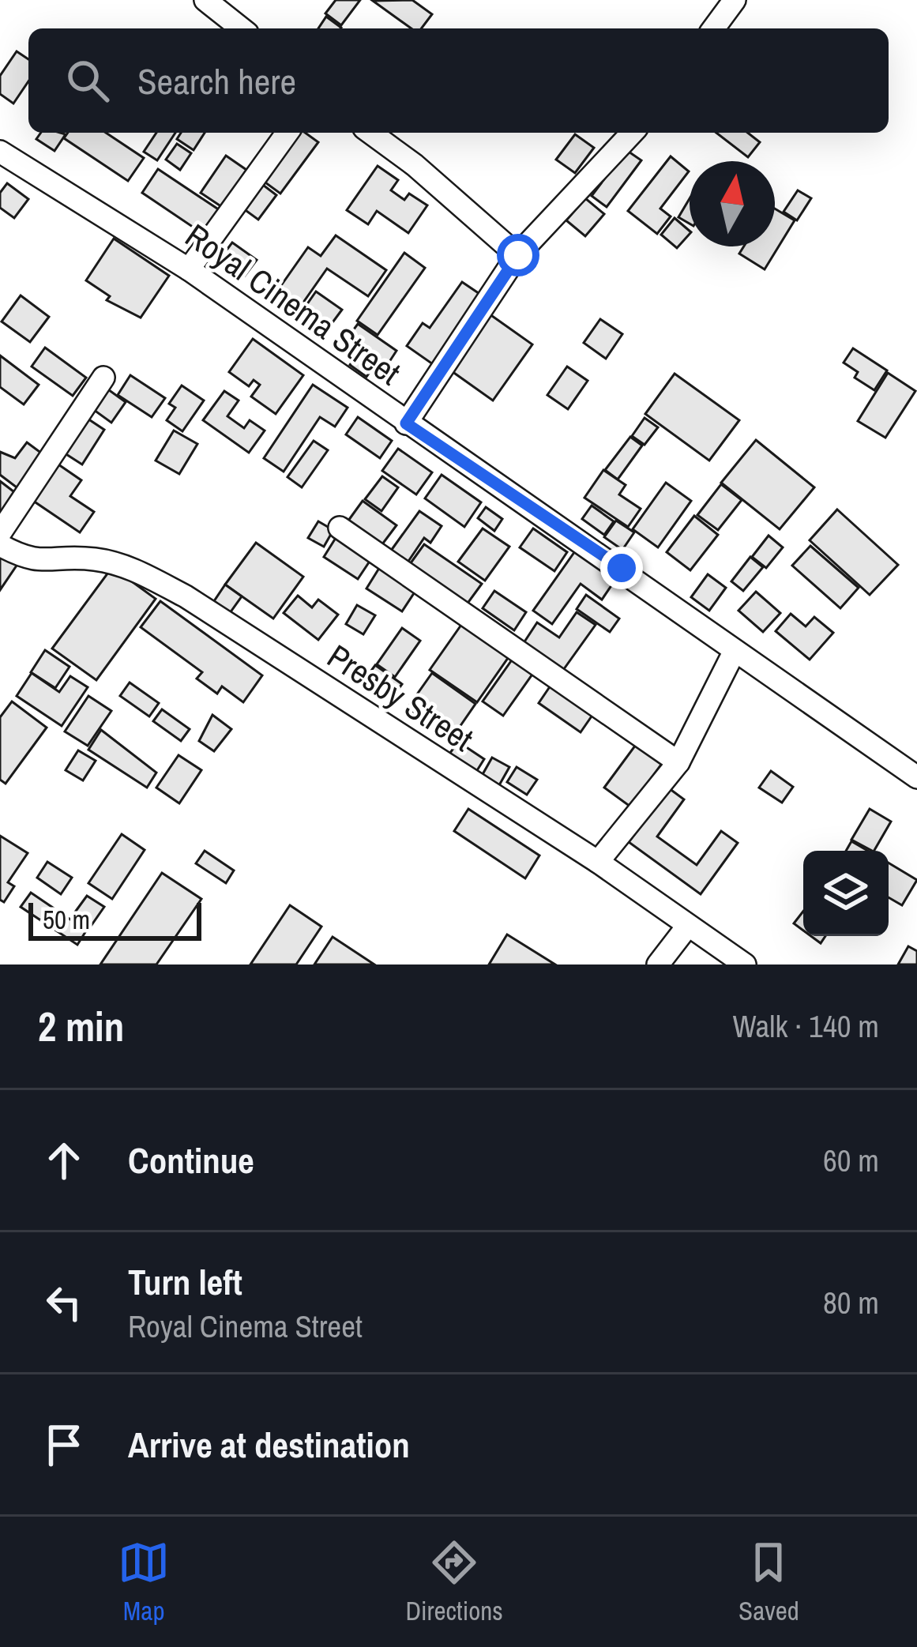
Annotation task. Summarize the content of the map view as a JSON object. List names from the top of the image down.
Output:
{
  "streets": {
    "street": ["Royal Cinema Street", "Presby Street"]
  },
  "scale_bar": "50 m",
  "north": "top",
  "page": {
    "search": "Search here",
    "scale": "50 m",
    "heading": ["2 min", "Walk · 140 m"],
    "list": [
      ["Continue", "60 m"],
      ["Turn left", "Royal Cinema Street", "80 m"],
      "Arrive at destination"
    ],
    "nav": ["Map", "Directions", "Saved"]
  }
}
